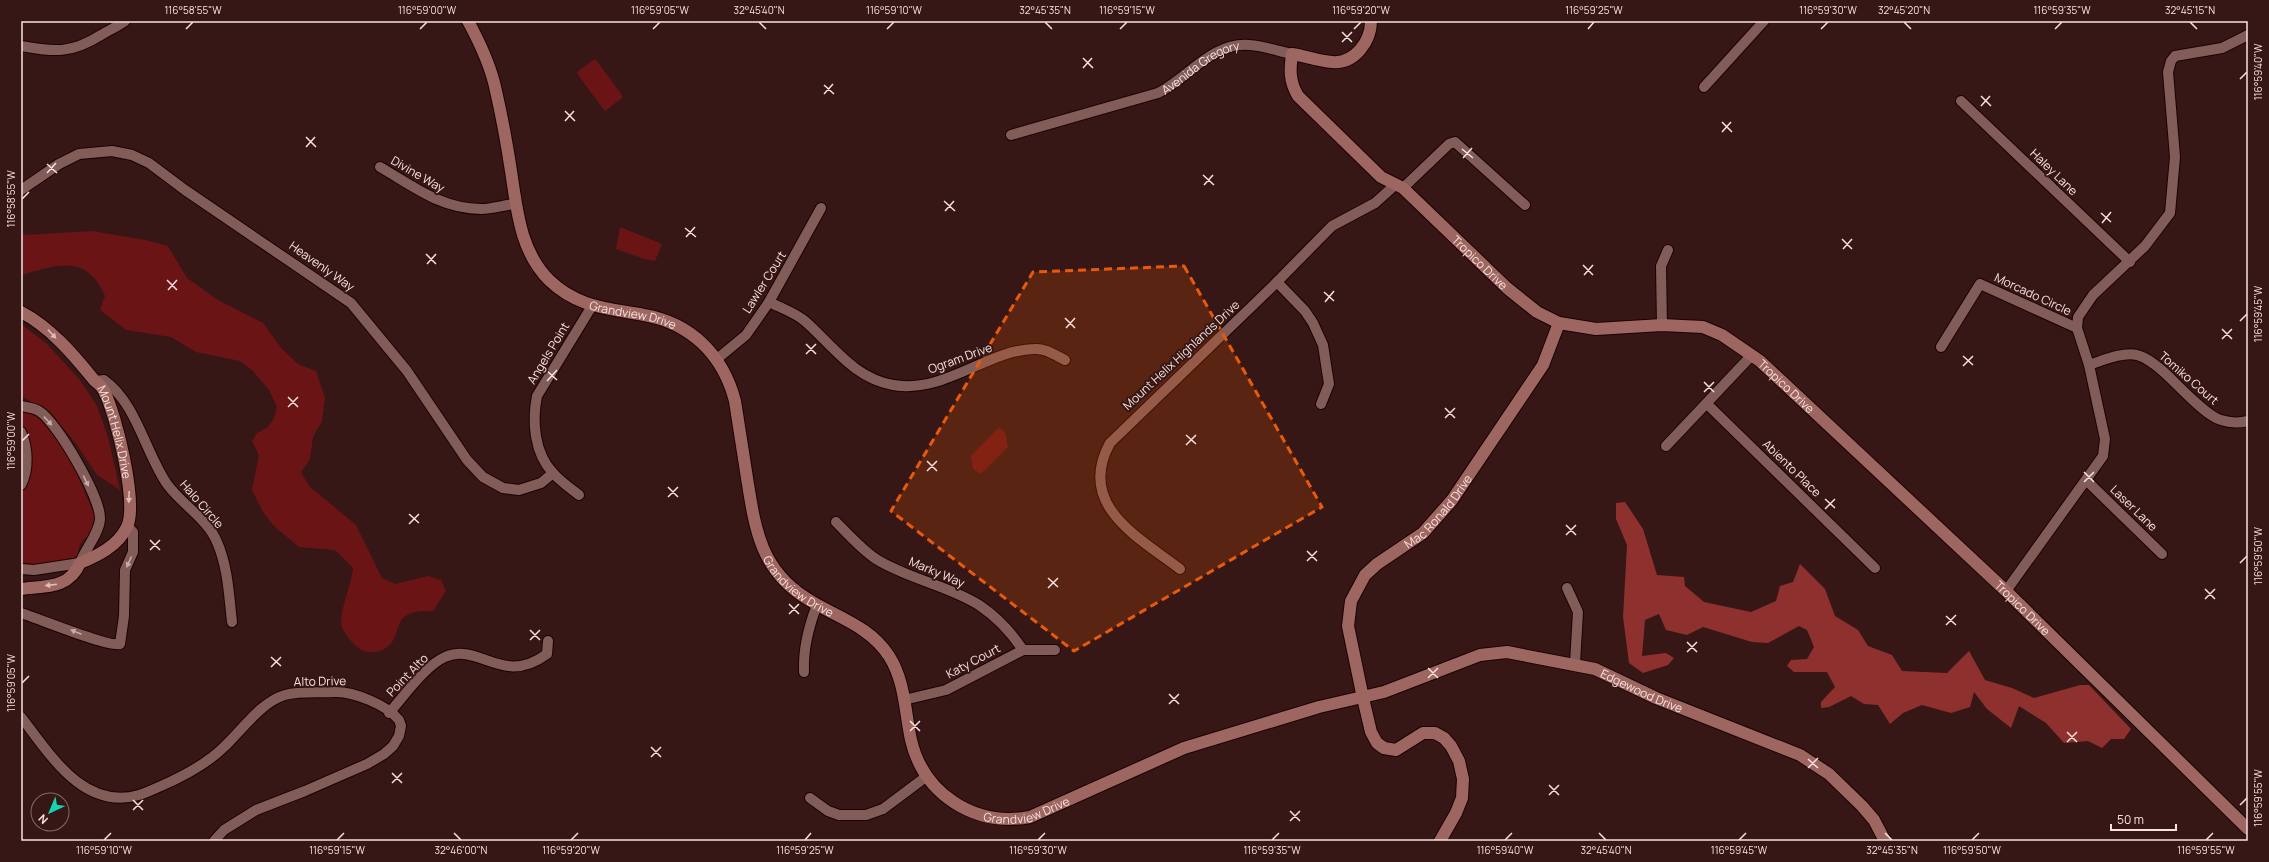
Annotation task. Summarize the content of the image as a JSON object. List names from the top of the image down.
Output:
{
  "streets": {
    "street": [
      "Avenida Gregory",
      "Haley Lane",
      "Divine Way",
      "Tropico Drive",
      "Heavenly Way",
      "Lawler Court",
      "Morcado Circle",
      "Grandview Drive",
      "Angels Point",
      "Mount Helix Highlands Drive",
      "Ogram Drive",
      "Tomiko Court",
      "Mount Helix Drive",
      "Abiento Place",
      "Halo Circle",
      "Laser Lane",
      "Mac Ronald Drive",
      "Marky Way",
      "Katy Court",
      "Point Alto",
      "Alto Drive",
      "Edgewood Drive"
    ]
  },
  "crossings": [
    ["Avenida Gregory", "Tropico Drive"],
    ["Divine Way", "Grandview Drive"],
    ["Tropico Drive", "Mount Helix Highlands Drive"],
    ["Tropico Drive", "Mac Ronald Drive"],
    ["Heavenly Way", "Angels Point"],
    ["Lawler Court", "Grandview Drive"],
    ["Lawler Court", "Ogram Drive"],
    ["Grandview Drive", "Angels Point"],
    ["Grandview Drive", "Mac Ronald Drive"],
    ["Grandview Drive", "Katy Court"],
    ["Grandview Drive", "Edgewood Drive"],
    ["Mount Helix Drive", "Halo Circle"],
    ["Mac Ronald Drive", "Edgewood Drive"],
    ["Marky Way", "Katy Court"],
    ["Point Alto", "Alto Drive"]
  ],
  "one_way": ["Mount Helix Drive"],
  "scale_bar": "50 m",
  "north": "bottom left",
  "coordinates": [
    "116°58'55\"W",
    "116°59'00\"W",
    "116°59'05\"W",
    "32°45'40\"N",
    "116°59'10\"W",
    "32°45'35\"N",
    "116°59'15\"W",
    "116°59'20\"W",
    "116°59'25\"W",
    "116°59'30\"W",
    "32°45'20\"N",
    "116°59'35\"W",
    "32°45'15\"N",
    "116°59'40\"W",
    "116°59'45\"W",
    "116°59'50\"W",
    "116°59'55\"W",
    "32°46'00\"N"
  ]
}
